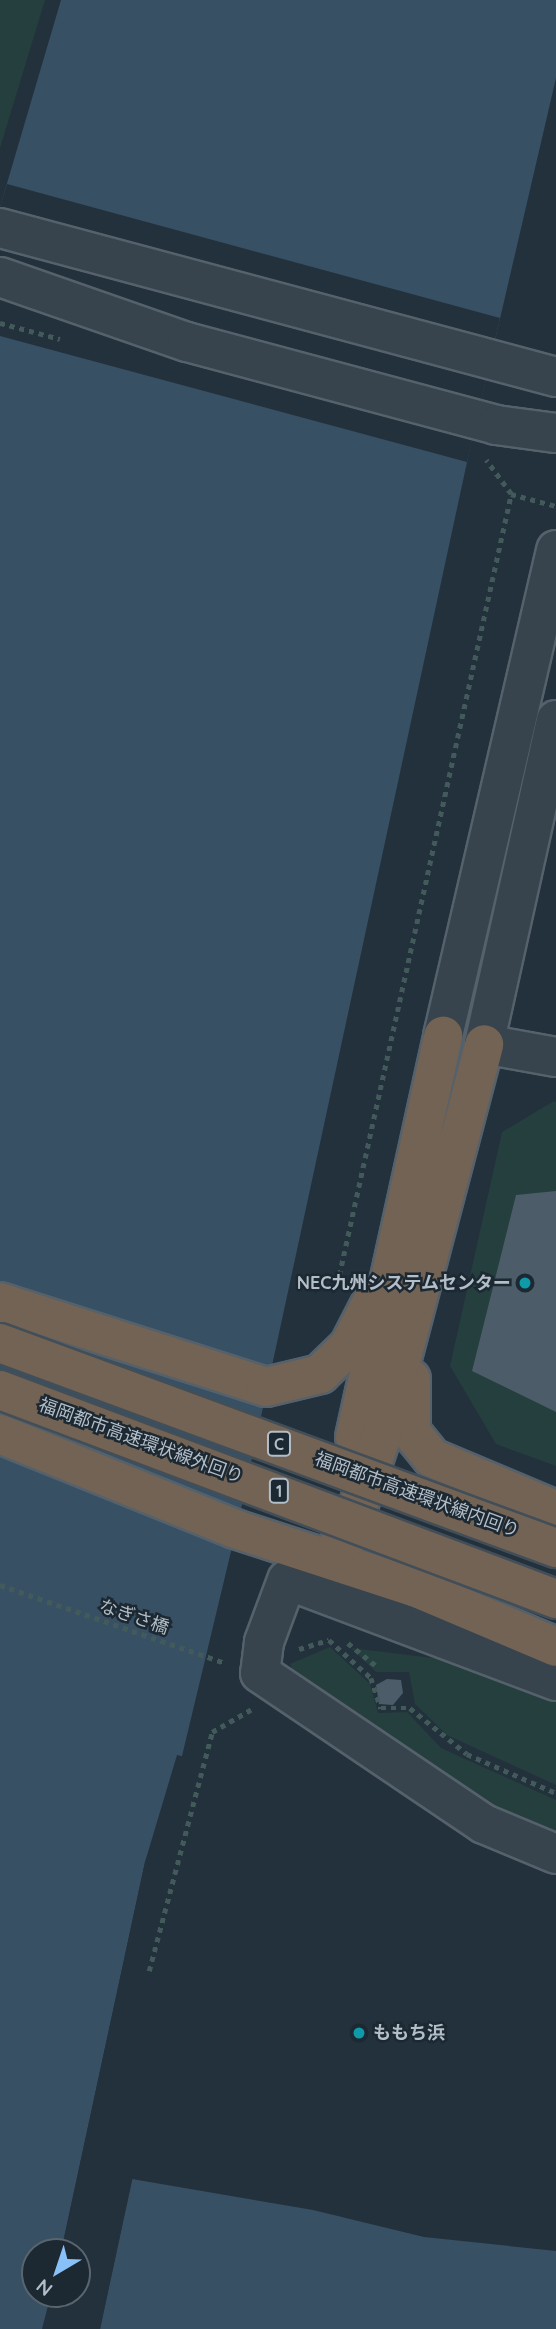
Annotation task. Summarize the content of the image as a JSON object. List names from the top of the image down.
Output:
{
  "streets": {
    "highway": [
      "福岡都市高速環状線外回り",
      "C",
      "1",
      "福岡都市高速環状線内回り"
    ],
    "path": ["なぎさ橋"]
  },
  "places": ["NEC九州システムセンター", "ももち浜"],
  "north": "bottom left"
}
